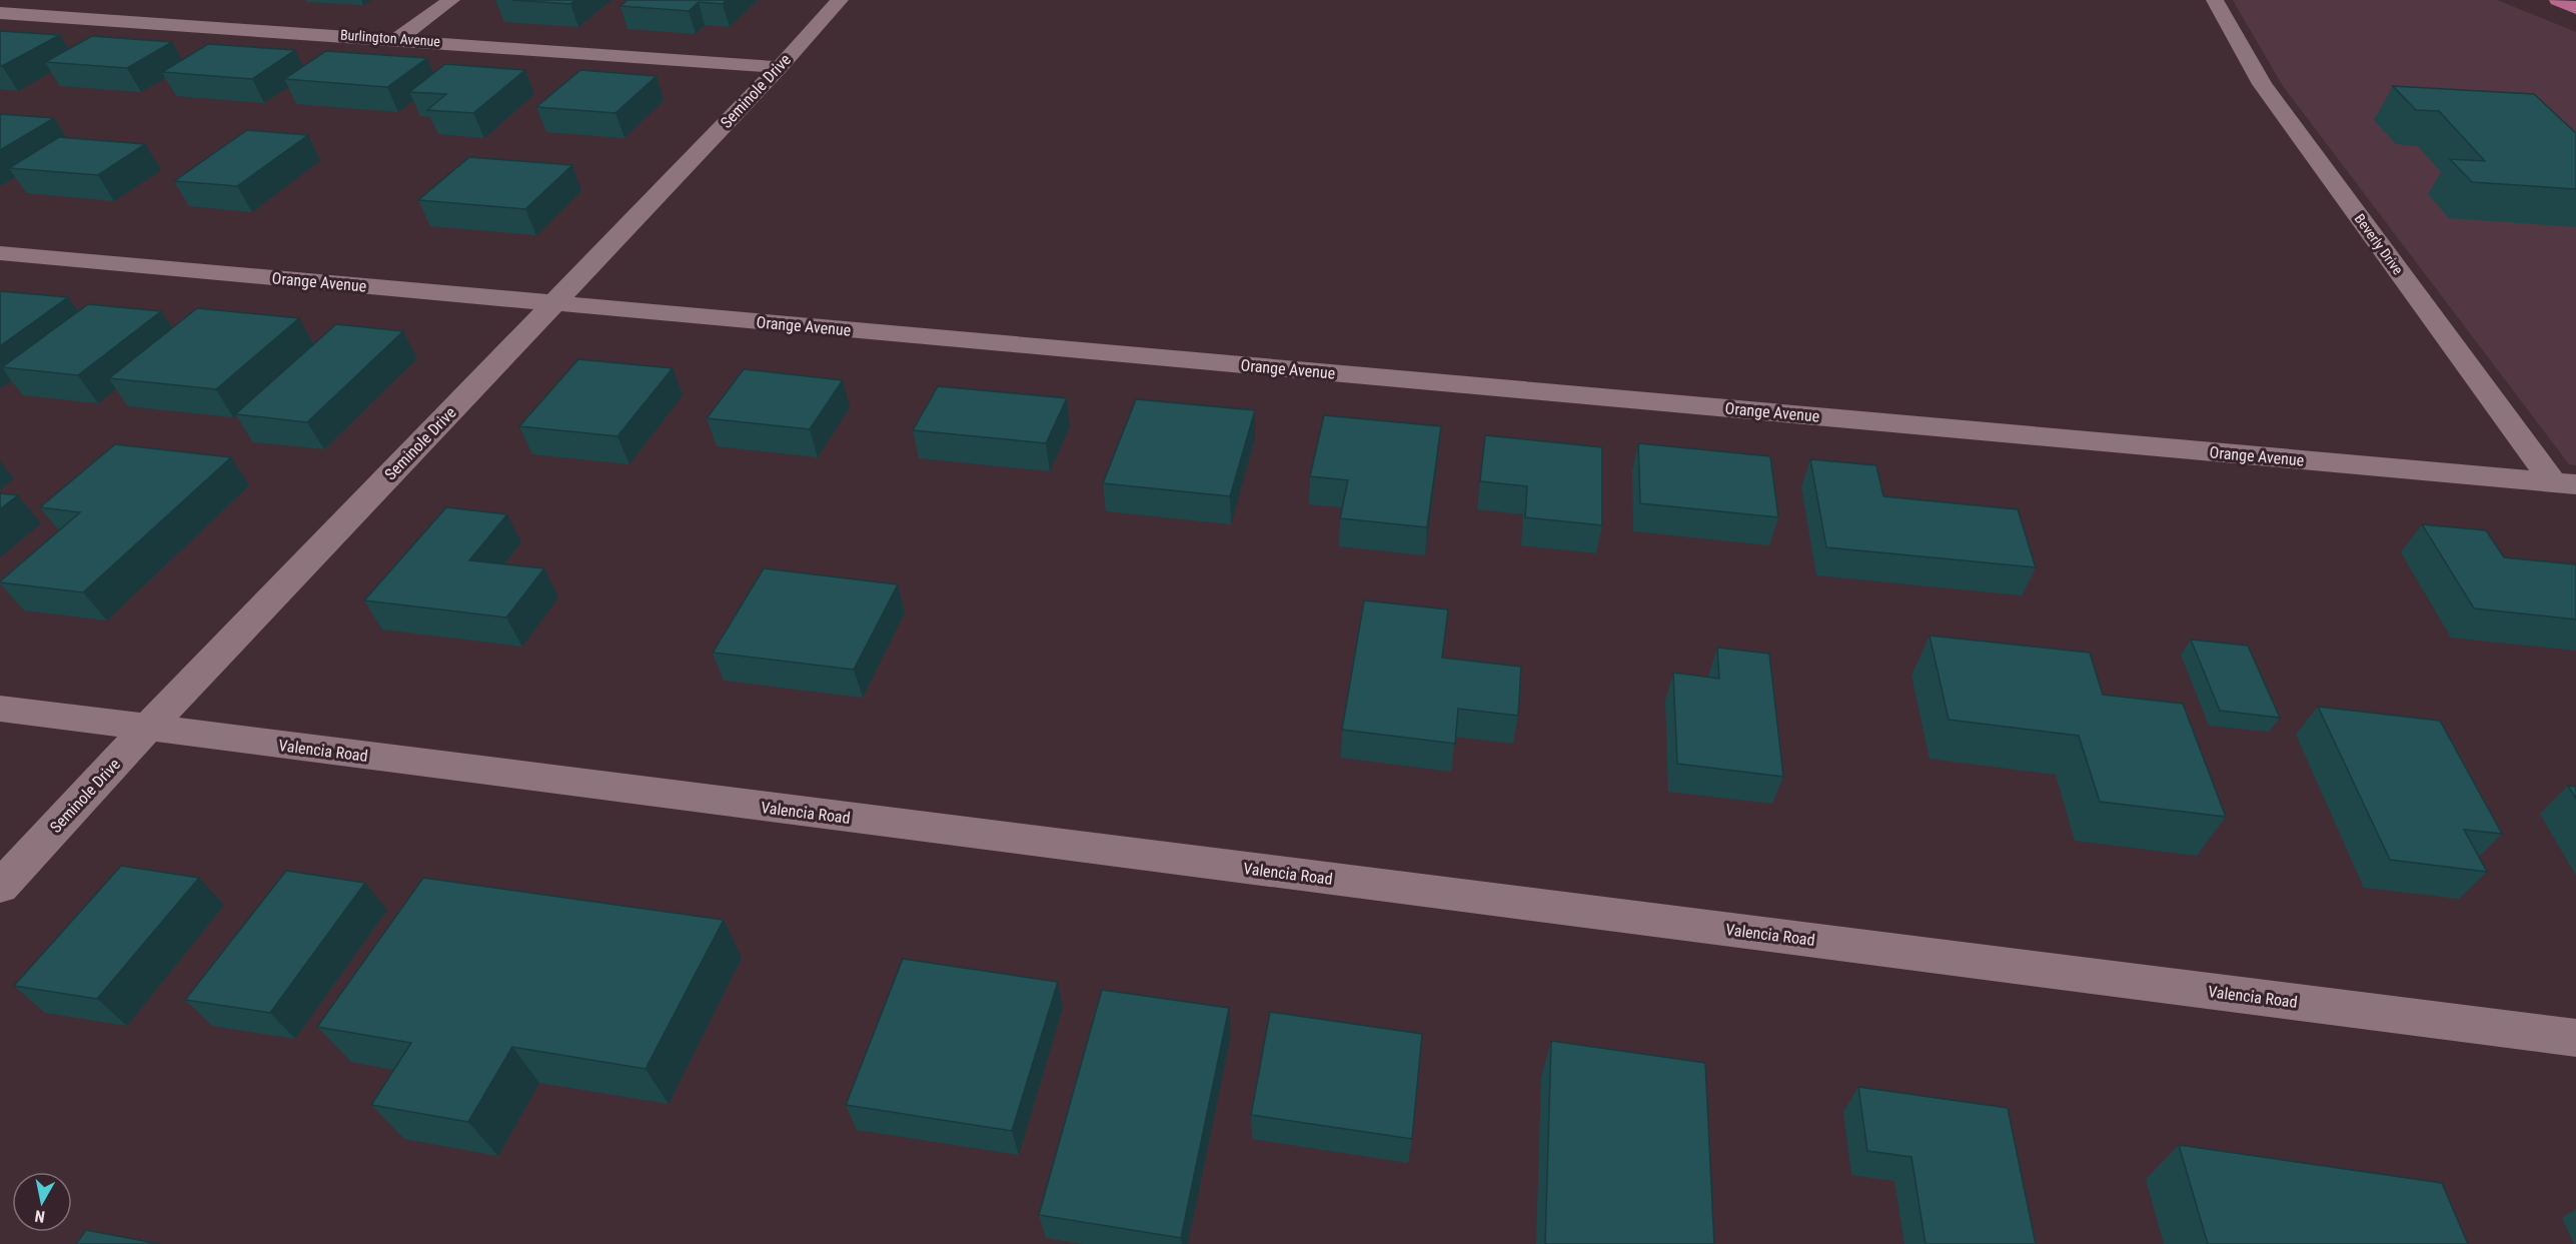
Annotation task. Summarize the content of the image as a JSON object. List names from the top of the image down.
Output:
{
  "streets": {
    "street": [
      "Burlington Avenue",
      "Seminole Drive",
      "Beverly Drive",
      "Orange Avenue",
      "Valencia Road"
    ]
  },
  "crossings": [
    ["Burlington Avenue", "Seminole Drive"],
    ["Seminole Drive", "Orange Avenue"],
    ["Seminole Drive", "Valencia Road"],
    ["Beverly Drive", "Orange Avenue"]
  ],
  "north": "bottom"
}
